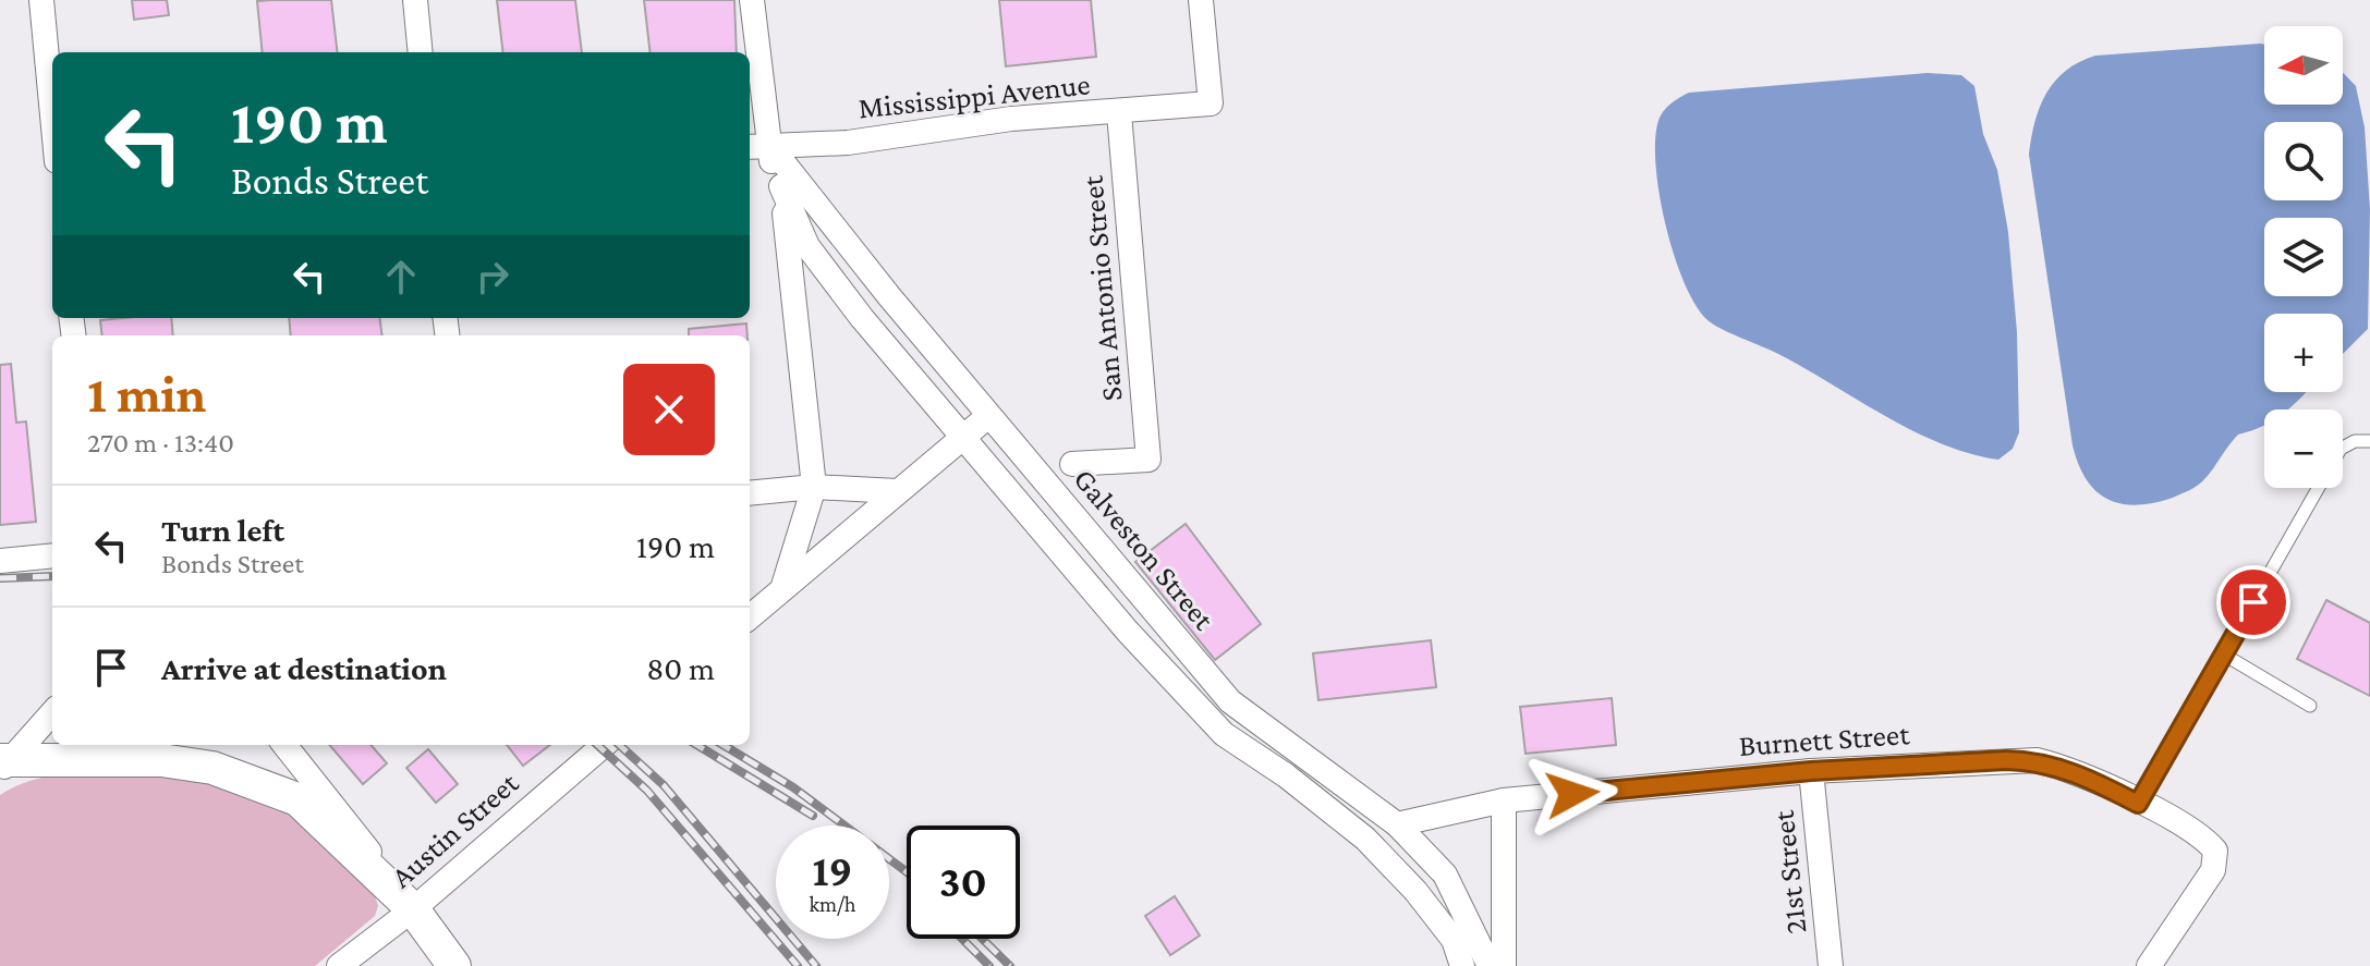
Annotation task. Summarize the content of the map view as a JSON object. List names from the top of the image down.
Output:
{
  "streets": {
    "street": [
      "Mississippi Avenue",
      "San Antonio Street",
      "Galveston Street",
      "Burnett Street",
      "Austin Street",
      "21st Street"
    ]
  },
  "crossings": [
    ["Mississippi Avenue", "San Antonio Street"],
    ["Mississippi Avenue", "Galveston Street"],
    ["Galveston Street", "Burnett Street"],
    ["Burnett Street", "21st Street"]
  ],
  "north": "left",
  "page": {
    "map_buttons": ["+", "−"],
    "turn": ["190 m", "Bonds Street"],
    "heading": ["1 min", "270 m · 13:40"],
    "list": [
      {
        "name": "Turn left",
        "note": "Bonds Street",
        "value": "190 m"
      },
      {
        "name": "Arrive at destination",
        "value": "80 m"
      }
    ],
    "speed": "19 km/h",
    "limit": "30"
  }
}
